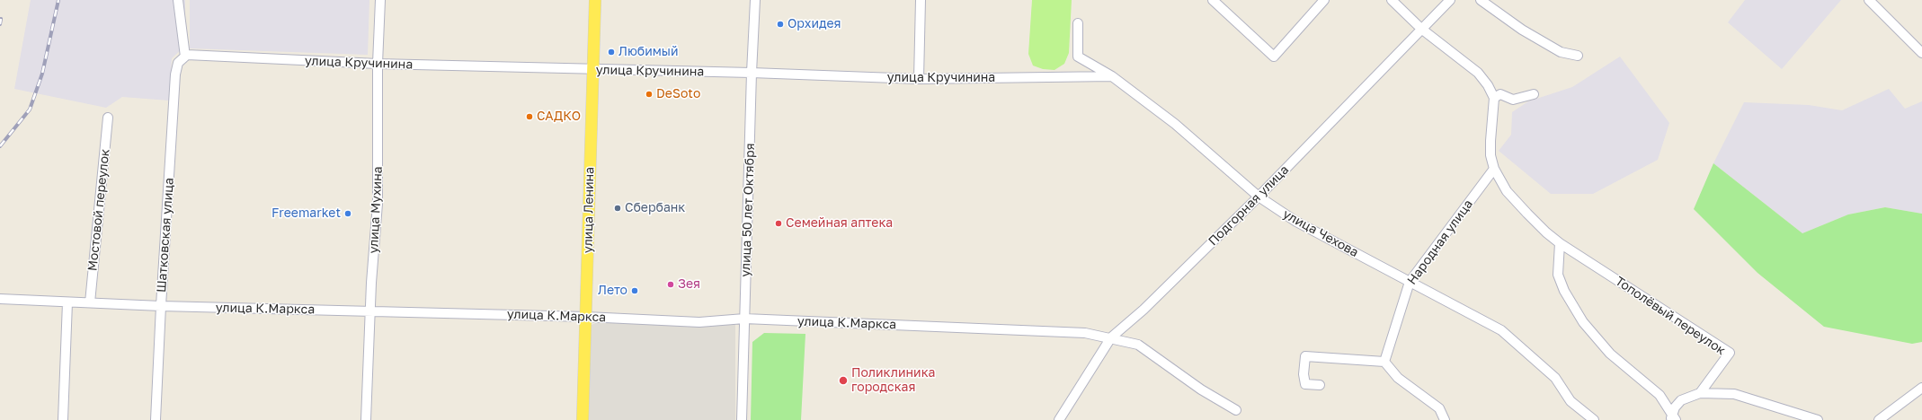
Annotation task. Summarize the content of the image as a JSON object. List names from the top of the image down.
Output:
{
  "streets": {
    "main road": ["улица Ленина"],
    "street": [
      "улица Кручинина",
      "Подгорная улица",
      "Мостовой переулок",
      "улица Мухина",
      "улица 50 лет Октября",
      "улица Чехова",
      "Шатковская улица",
      "Народная улица",
      "улица К.Маркса",
      "Тополёвый переулок"
    ]
  },
  "crossings": [
    ["улица Кручинина", "улица Мухина"],
    ["улица Кручинина", "улица Ленина"],
    ["улица Кручинина", "улица 50 лет Октября"],
    ["улица Кручинина", "улица Чехова"],
    ["улица Кручинина", "Шатковская улица"],
    ["Подгорная улица", "улица Чехова"],
    ["Подгорная улица", "улица К.Маркса"],
    ["Мостовой переулок", "улица К.Маркса"],
    ["улица Мухина", "улица К.Маркса"],
    ["улица Ленина", "улица К.Маркса"],
    ["улица 50 лет Октября", "улица К.Маркса"],
    ["улица Чехова", "Народная улица"],
    ["Шатковская улица", "улица К.Маркса"]
  ],
  "places": [
    "Орхидея",
    "Любимый",
    "DeSoto",
    "САДКО",
    "Сбербанк",
    "Freemarket",
    "Семейная аптека",
    "Зея",
    "Лето",
    "Поликлиника городская"
  ]
}
